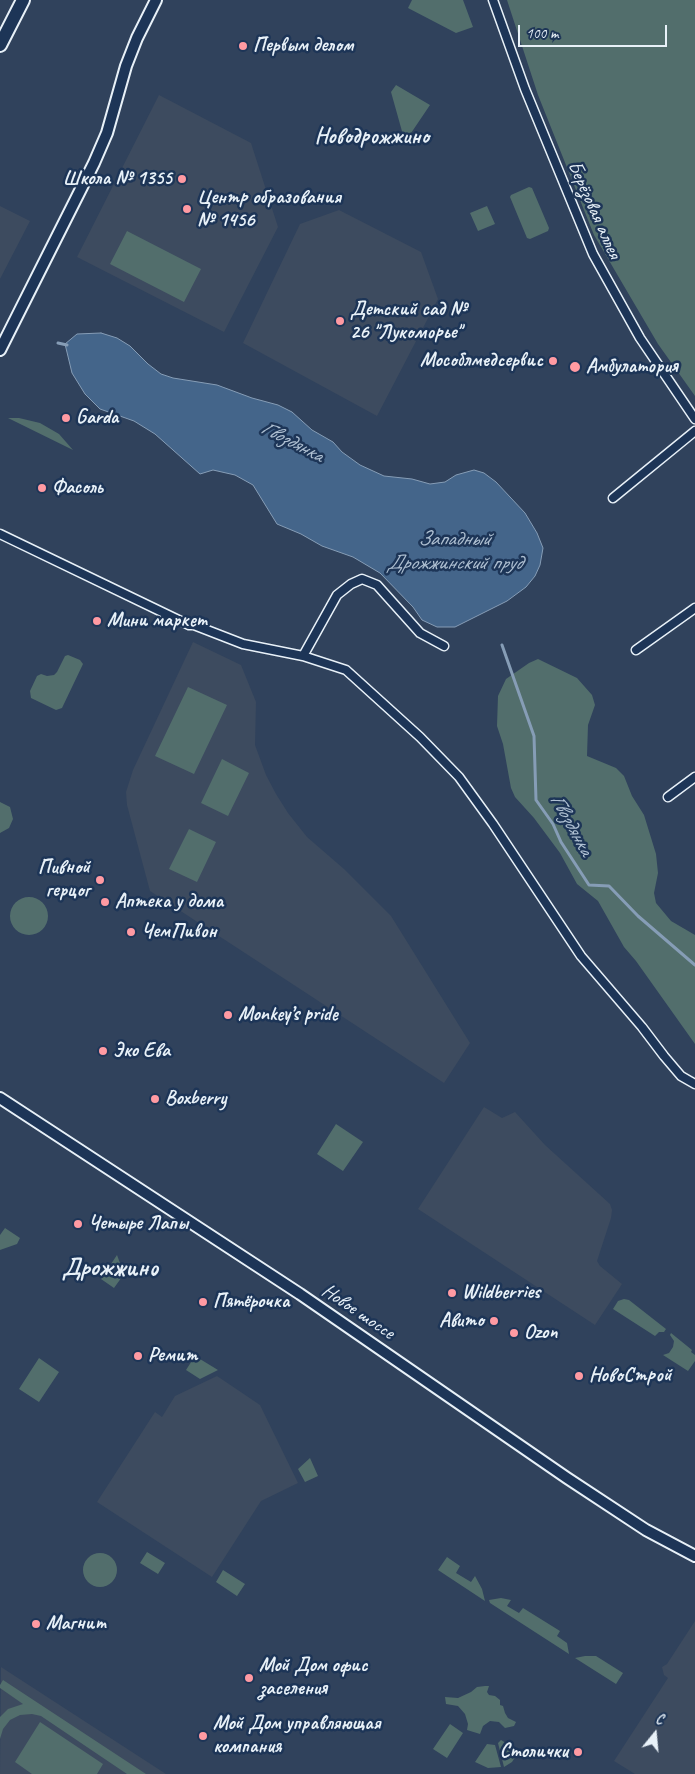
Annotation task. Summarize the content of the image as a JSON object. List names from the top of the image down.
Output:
{
  "streets": {
    "street": ["Берёзовая аллея", "Новое шоссе"]
  },
  "districts": ["Новодрожжино", "Дрожжино"],
  "water": ["Гвоздянка", "Западный Дрожжинский пруд"],
  "places": [
    "Первым делом",
    "Школа № 1355",
    "Центр образования № 1456",
    "Детский сад № 26 \"Лукоморье\"",
    "Мособлмедсервис",
    "Амбулатория",
    "Garda",
    "Фасоль",
    "Мини маркет",
    "Пивной герцог",
    "Аптека у дома",
    "ЧемПивон",
    "Monkey’s pride",
    "Эко Ева",
    "Boxberry",
    "Четыре Лапы",
    "Wildberries",
    "Пятёрочка",
    "Авито",
    "Ozon",
    "Ремит",
    "НовоСтрой",
    "Магнит",
    "Мой Дом офис заселения",
    "Мой Дом управляющая компания",
    "Столички"
  ],
  "scale_bar": "100 m",
  "north": "top"
}
